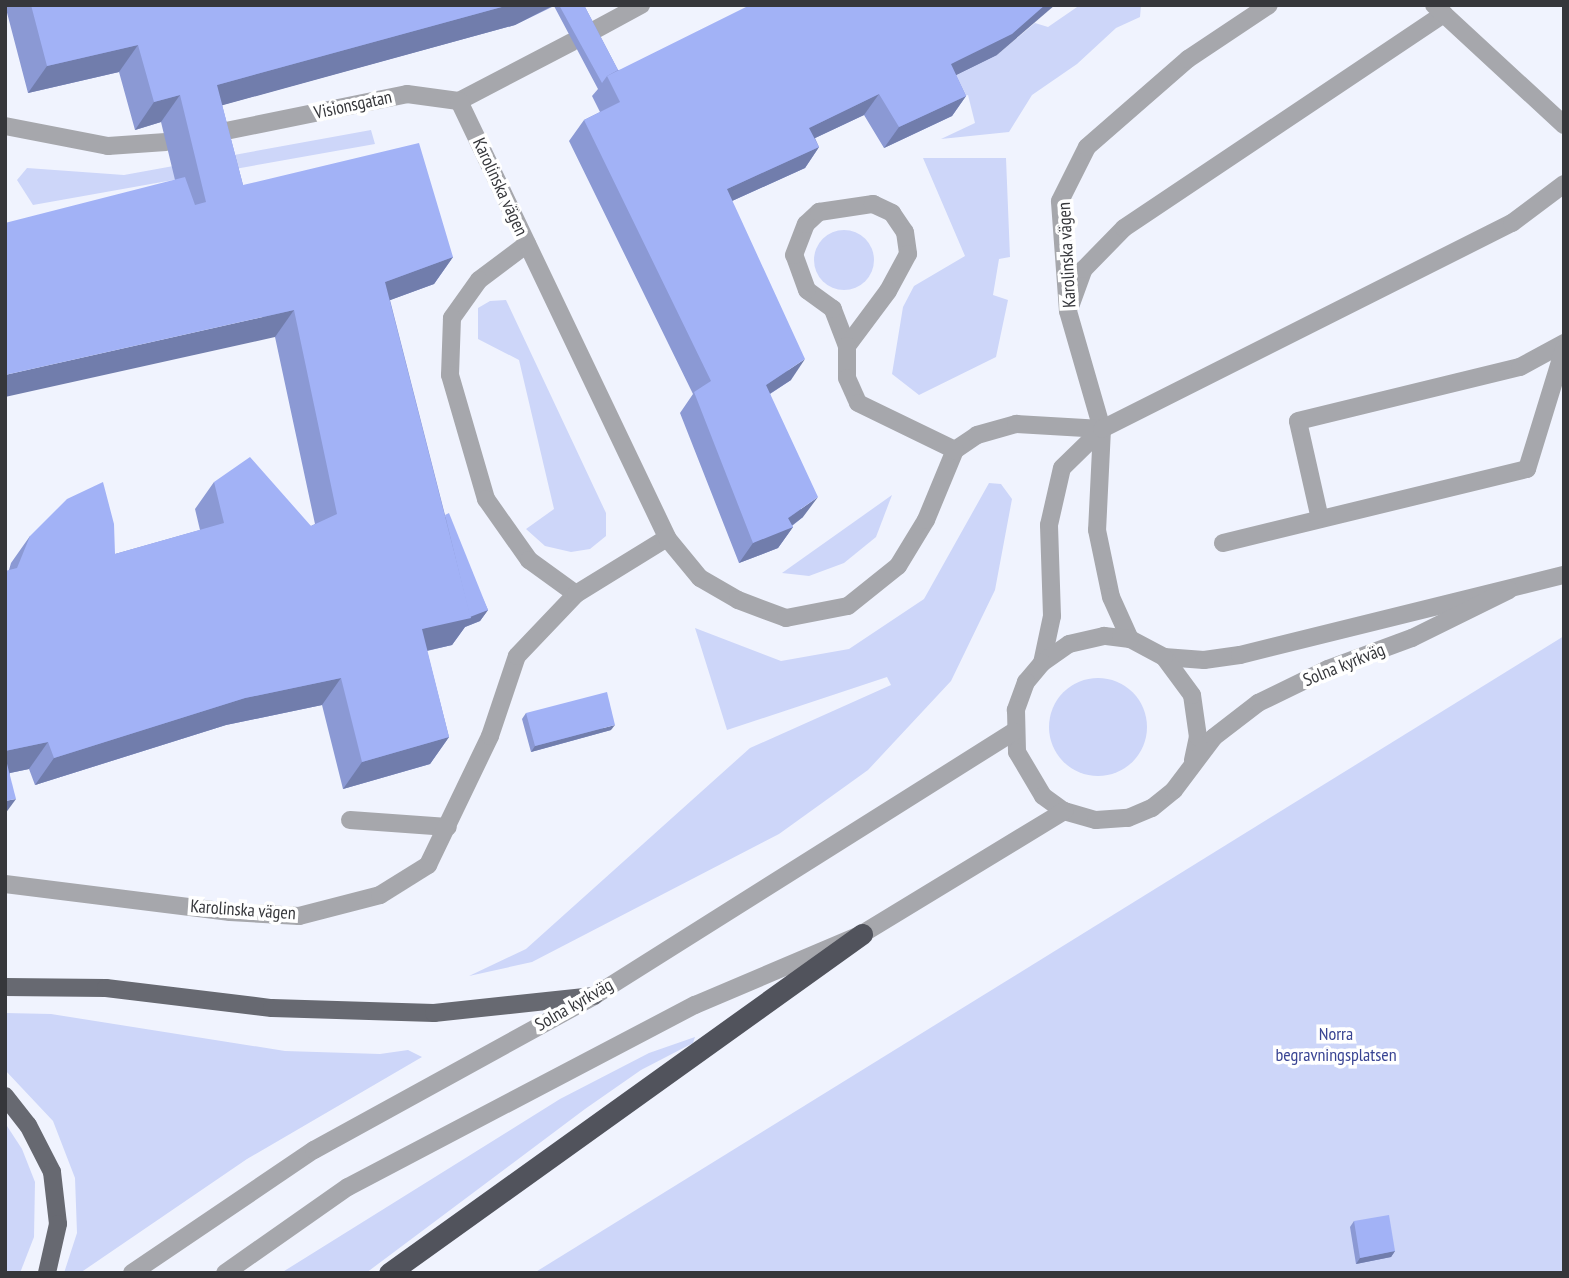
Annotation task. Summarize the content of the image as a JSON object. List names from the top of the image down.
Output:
{
  "streets": {
    "street": ["Visionsgatan", "Karolinska vägen", "Solna kyrkväg"]
  },
  "crossings": [
    ["Visionsgatan", "Karolinska vägen"],
    ["Karolinska vägen", "Solna kyrkväg"]
  ],
  "parks": ["Norra begravningsplatsen"]
}
